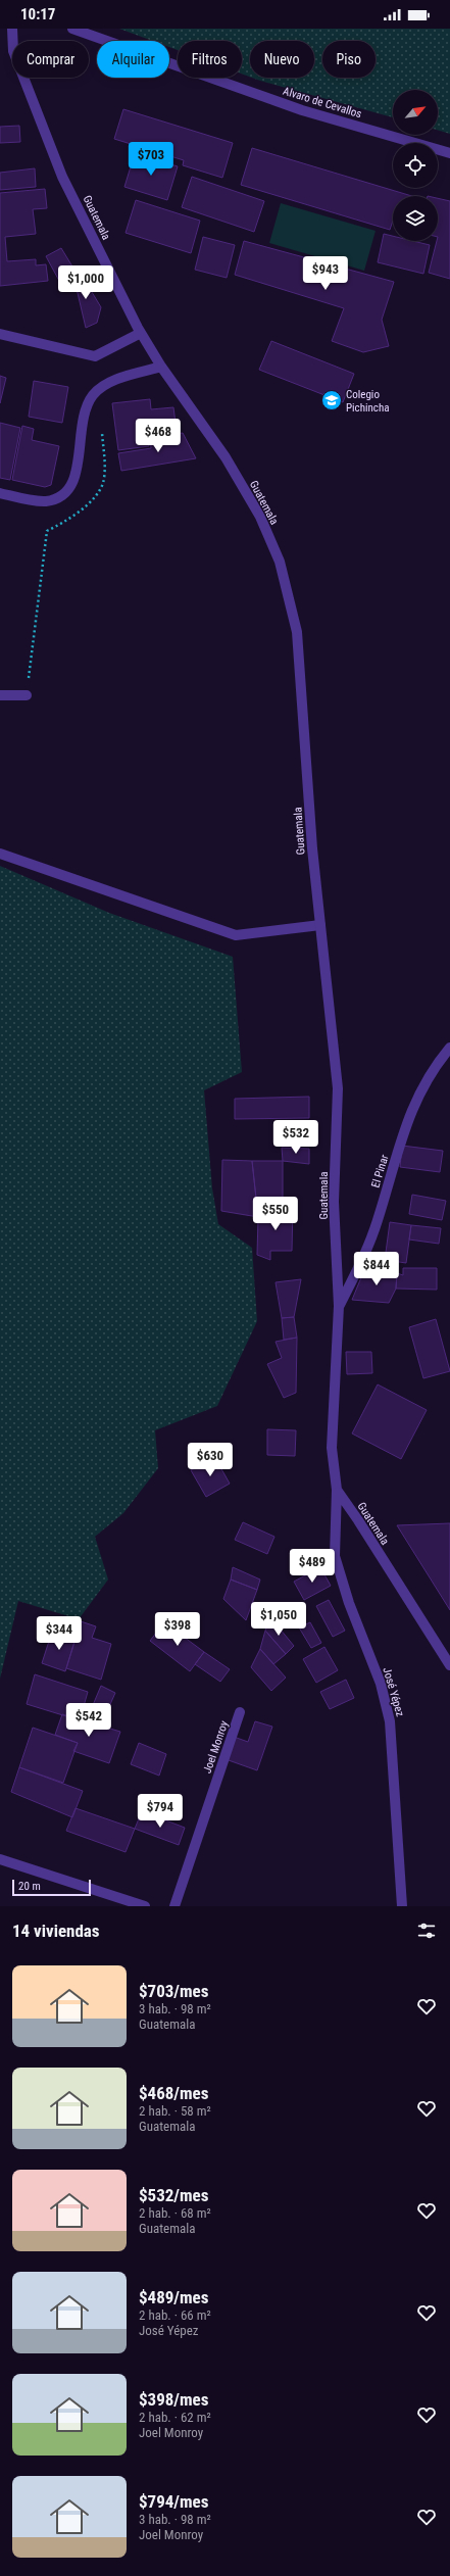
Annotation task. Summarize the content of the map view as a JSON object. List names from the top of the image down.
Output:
{
  "streets": {
    "street": [
      "Alvaro de Cevallos",
      "Guatemala",
      "El Pinar",
      "José Yépez",
      "Joel Monroy"
    ]
  },
  "crossings": [
    ["Guatemala", "El Pinar"],
    ["Guatemala", "José Yépez"]
  ],
  "places": {
    "school or university": ["Colegio Pichincha"]
  },
  "scale_bar": "20 m",
  "north": "top right",
  "page": {
    "status": "10:17",
    "chip": [
      "Comprar",
      "Alquilar",
      "Filtros",
      "Nuevo",
      "Piso"
    ],
    "price": [
      "$703",
      "$943",
      "$1,000",
      "$468",
      "$532",
      "$550",
      "$844",
      "$630",
      "$489",
      "$1,050",
      "$398",
      "$344",
      "$542",
      "$794"
    ],
    "scale": "20 m",
    "heading": "14 viviendas",
    "list": [
      {
        "name": "$703/mes",
        "note": "3 hab. · 98 m² · Guatemala"
      },
      {
        "name": "$468/mes",
        "note": "2 hab. · 58 m² · Guatemala"
      },
      {
        "name": "$532/mes",
        "note": "2 hab. · 68 m² · Guatemala"
      },
      {
        "name": "$489/mes",
        "note": "2 hab. · 66 m² · José Yépez"
      },
      {
        "name": "$398/mes",
        "note": "2 hab. · 62 m² · Joel Monroy"
      },
      {
        "name": "$794/mes",
        "note": "3 hab. · 98 m² · Joel Monroy"
      }
    ]
  }
}
